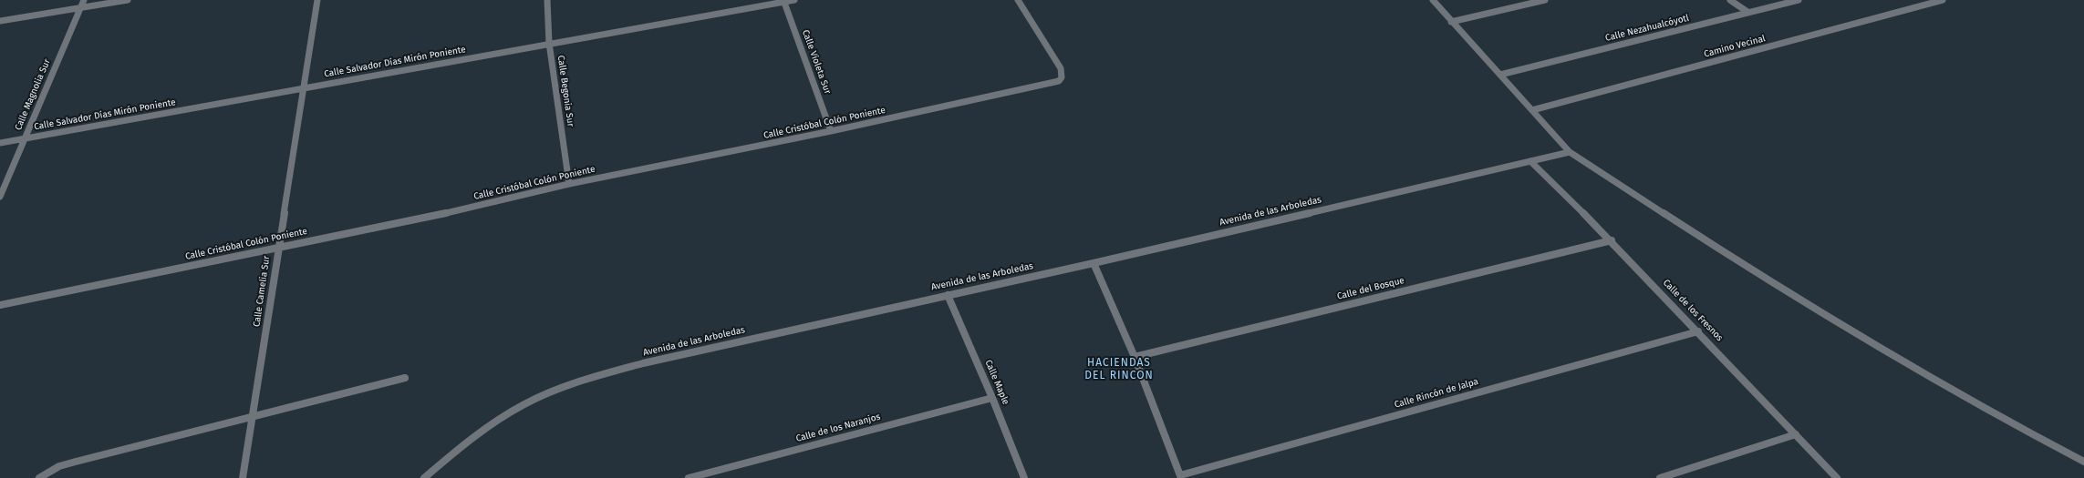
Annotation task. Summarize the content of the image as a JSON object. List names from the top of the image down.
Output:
{
  "streets": {
    "street": [
      "Calle Nezahualcóyotl",
      "Camino Vecinal",
      "Calle Salvador Días Mirón Poniente",
      "Calle Violeta Sur",
      "Calle Begonia Sur",
      "Calle Magnolia Sur",
      "Calle Cristóbal Colón Poniente",
      "Avenida de las Arboledas",
      "Calle del Bosque",
      "Calle Camelia Sur",
      "Calle de los Fresnos",
      "Calle Maple",
      "Calle Rincón de Jalpa",
      "Calle de los Naranjos"
    ]
  },
  "crossings": [
    ["Calle Salvador Días Mirón Poniente", "Calle Violeta Sur"],
    ["Calle Salvador Días Mirón Poniente", "Calle Begonia Sur"],
    ["Calle Salvador Días Mirón Poniente", "Calle Magnolia Sur"],
    ["Calle Salvador Días Mirón Poniente", "Calle Camelia Sur"],
    ["Calle Violeta Sur", "Calle Cristóbal Colón Poniente"],
    ["Calle Begonia Sur", "Calle Cristóbal Colón Poniente"],
    ["Calle Cristóbal Colón Poniente", "Calle Camelia Sur"],
    ["Avenida de las Arboledas", "Calle de los Fresnos"],
    ["Avenida de las Arboledas", "Calle Maple"],
    ["Calle del Bosque", "Calle de los Fresnos"],
    ["Calle de los Fresnos", "Calle Rincón de Jalpa"],
    ["Calle Maple", "Calle de los Naranjos"]
  ],
  "districts": ["HACIENDAS DEL RINCON"]
}
